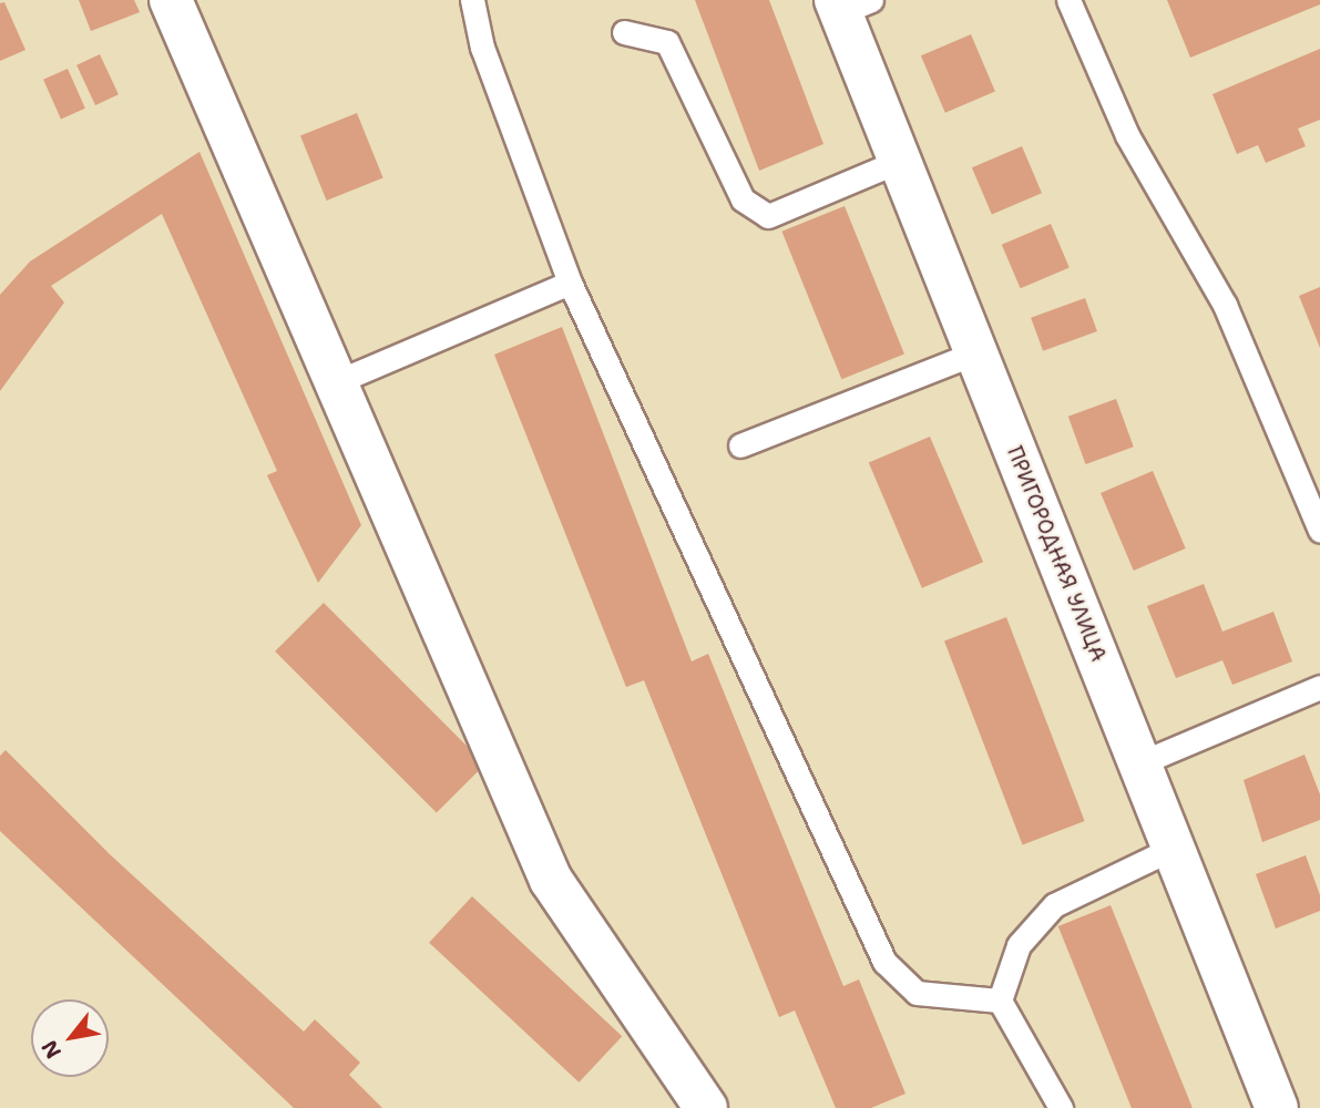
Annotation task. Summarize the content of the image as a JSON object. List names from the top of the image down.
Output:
{
  "streets": {
    "street": ["ПРИГОРОДНАЯ УЛИЦА"]
  },
  "north": "bottom left"
}
